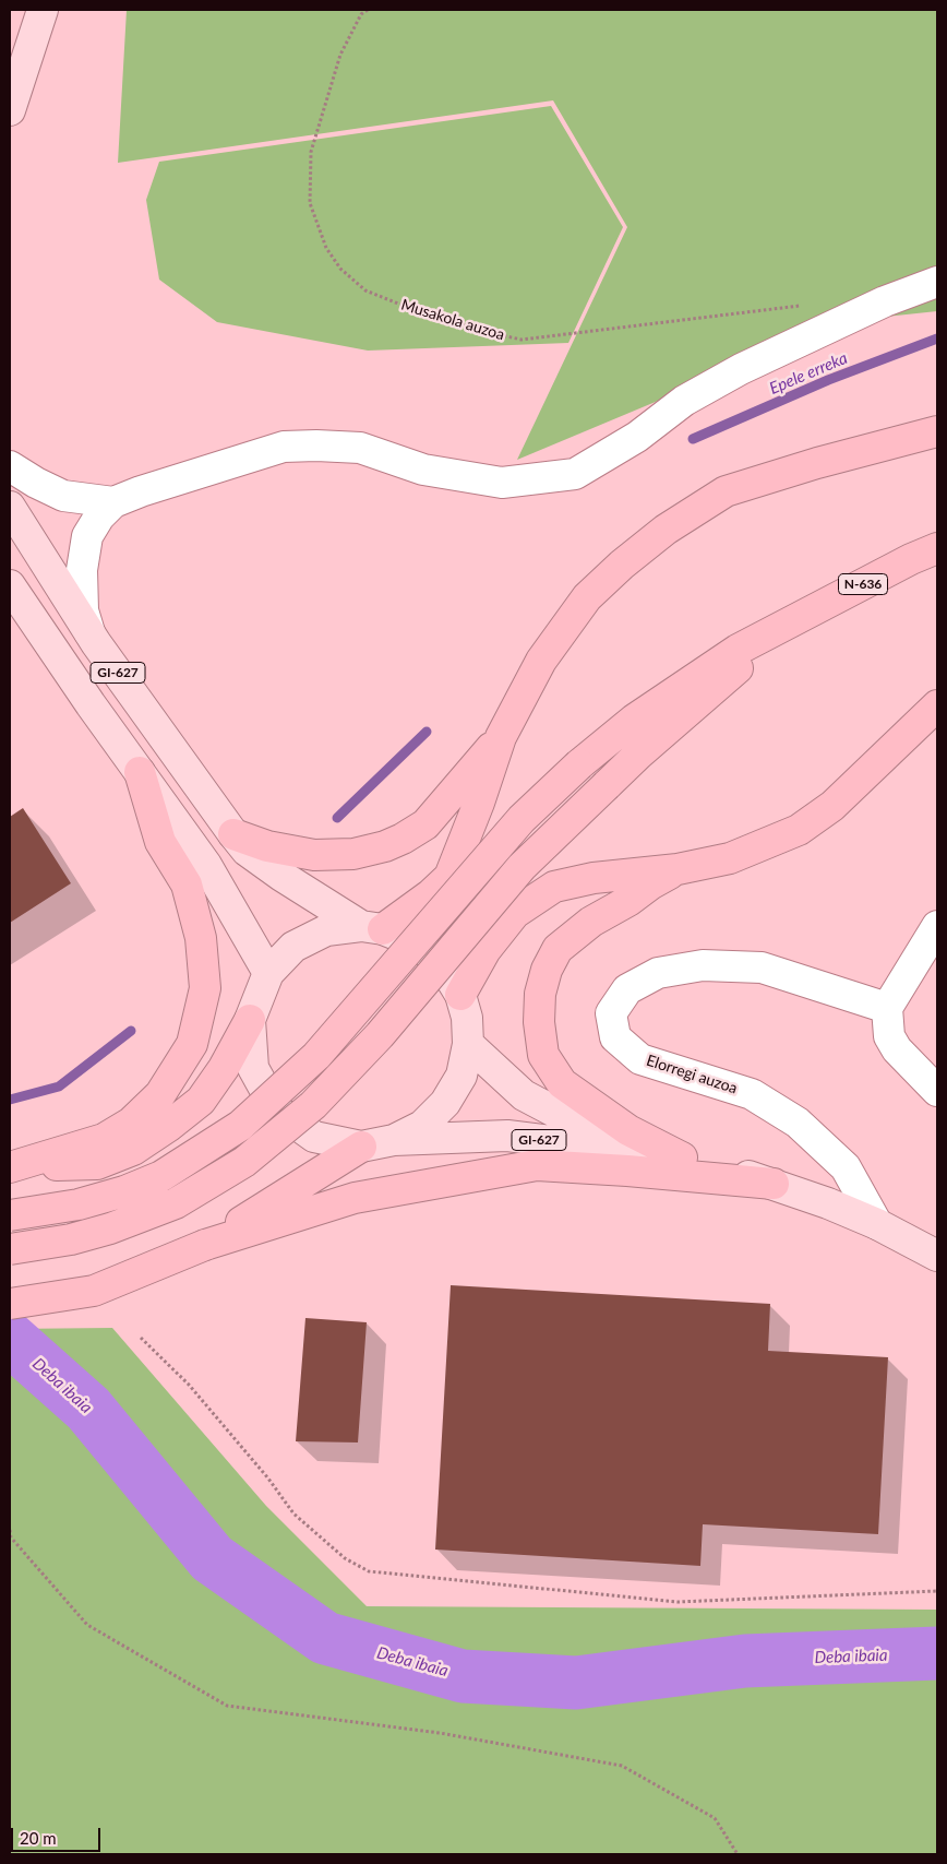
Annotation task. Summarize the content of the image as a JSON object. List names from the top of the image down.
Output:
{
  "streets": {
    "highway": ["N-636"],
    "main road": ["GI-627"],
    "street": ["Elorregi auzoa"],
    "path": ["Musakola auzoa"]
  },
  "crossings": [
    ["GI-627", "Elorregi auzoa"]
  ],
  "water": ["Epele erreka", "Deba ibaia"],
  "scale_bar": "20 m"
}
